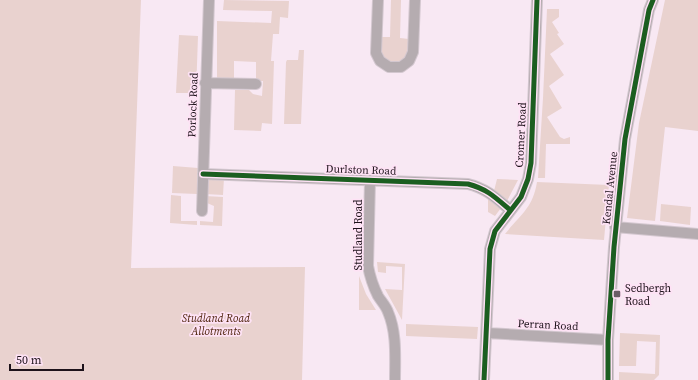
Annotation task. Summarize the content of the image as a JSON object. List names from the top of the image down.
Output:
{
  "streets": {
    "street": [
      "Porlock Road",
      "Cromer Road",
      "Durlston Road",
      "Kendal Avenue",
      "Studland Road",
      "Perran Road"
    ]
  },
  "crossings": [
    ["Porlock Road", "Durlston Road"],
    ["Cromer Road", "Durlston Road"],
    ["Cromer Road", "Perran Road"],
    ["Durlston Road", "Studland Road"],
    ["Kendal Avenue", "Perran Road"]
  ],
  "parks": ["Studland Road Allotments"],
  "places": {
    "transit": ["Sedbergh Road"]
  },
  "scale_bar": "50 m"
}
